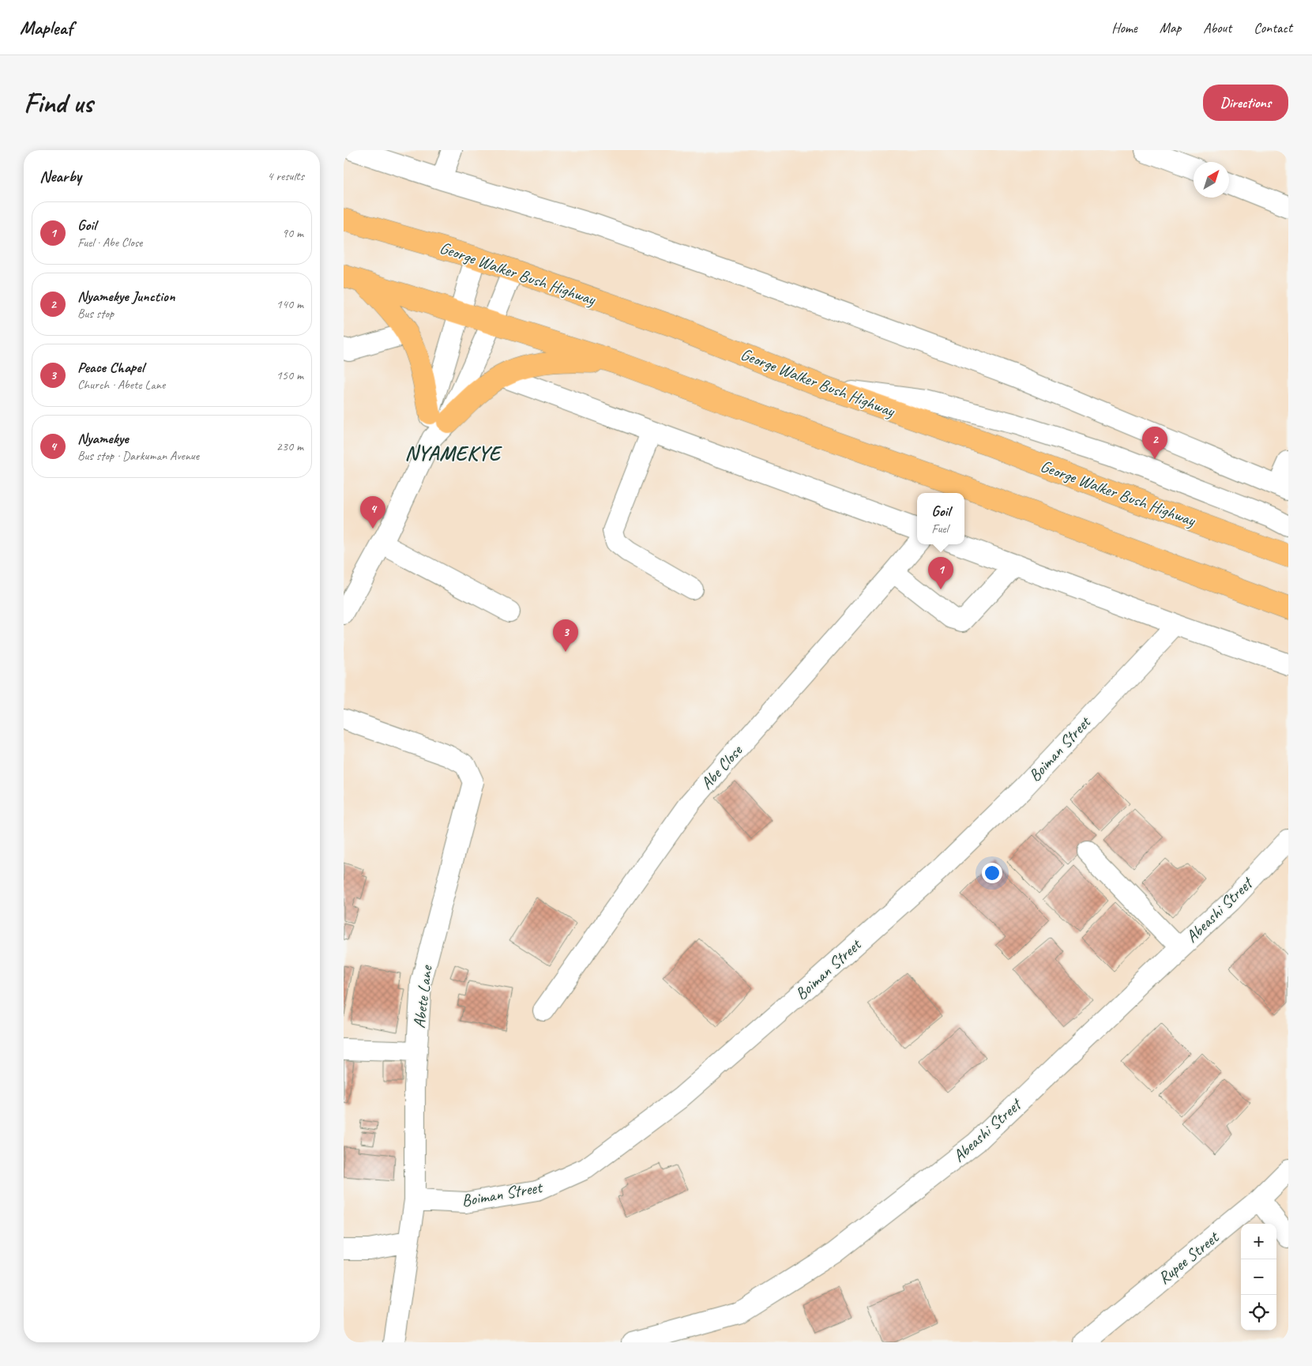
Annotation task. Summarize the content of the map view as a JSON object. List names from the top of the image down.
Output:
{
  "streets": {
    "highway": ["George Walker Bush Highway"],
    "street": [
      "Boiman Street",
      "Abe Close",
      "Abeashi Street",
      "Abete Lane",
      "Rupee Street"
    ]
  },
  "crossings": [
    ["Boiman Street", "Abete Lane"]
  ],
  "districts": ["NYAMEKYE"],
  "north": "top right",
  "page": {
    "header": "Mapleaf",
    "nav": [
      "Home",
      "Map",
      "About",
      "Contact"
    ],
    "buttons": "Directions",
    "title": "Find us",
    "heading": ["Nearby", "4 results"],
    "list": [
      {
        "mark": "1",
        "name": "Goil",
        "note": "Fuel · Abe Close",
        "value": "90 m"
      },
      {
        "mark": "2",
        "name": "Nyamekye Junction",
        "note": "Bus stop",
        "value": "140 m"
      },
      {
        "mark": "3",
        "name": "Peace Chapel",
        "note": "Church · Abete Lane",
        "value": "150 m"
      },
      {
        "mark": "4",
        "name": "Nyamekye",
        "note": "Bus stop · Darkuman Avenue",
        "value": "230 m"
      }
    ],
    "pins": [
      "2",
      "4",
      "1",
      "3"
    ],
    "popup": ["Goil", "Fuel"],
    "map_buttons": ["+", "−"]
  }
}
